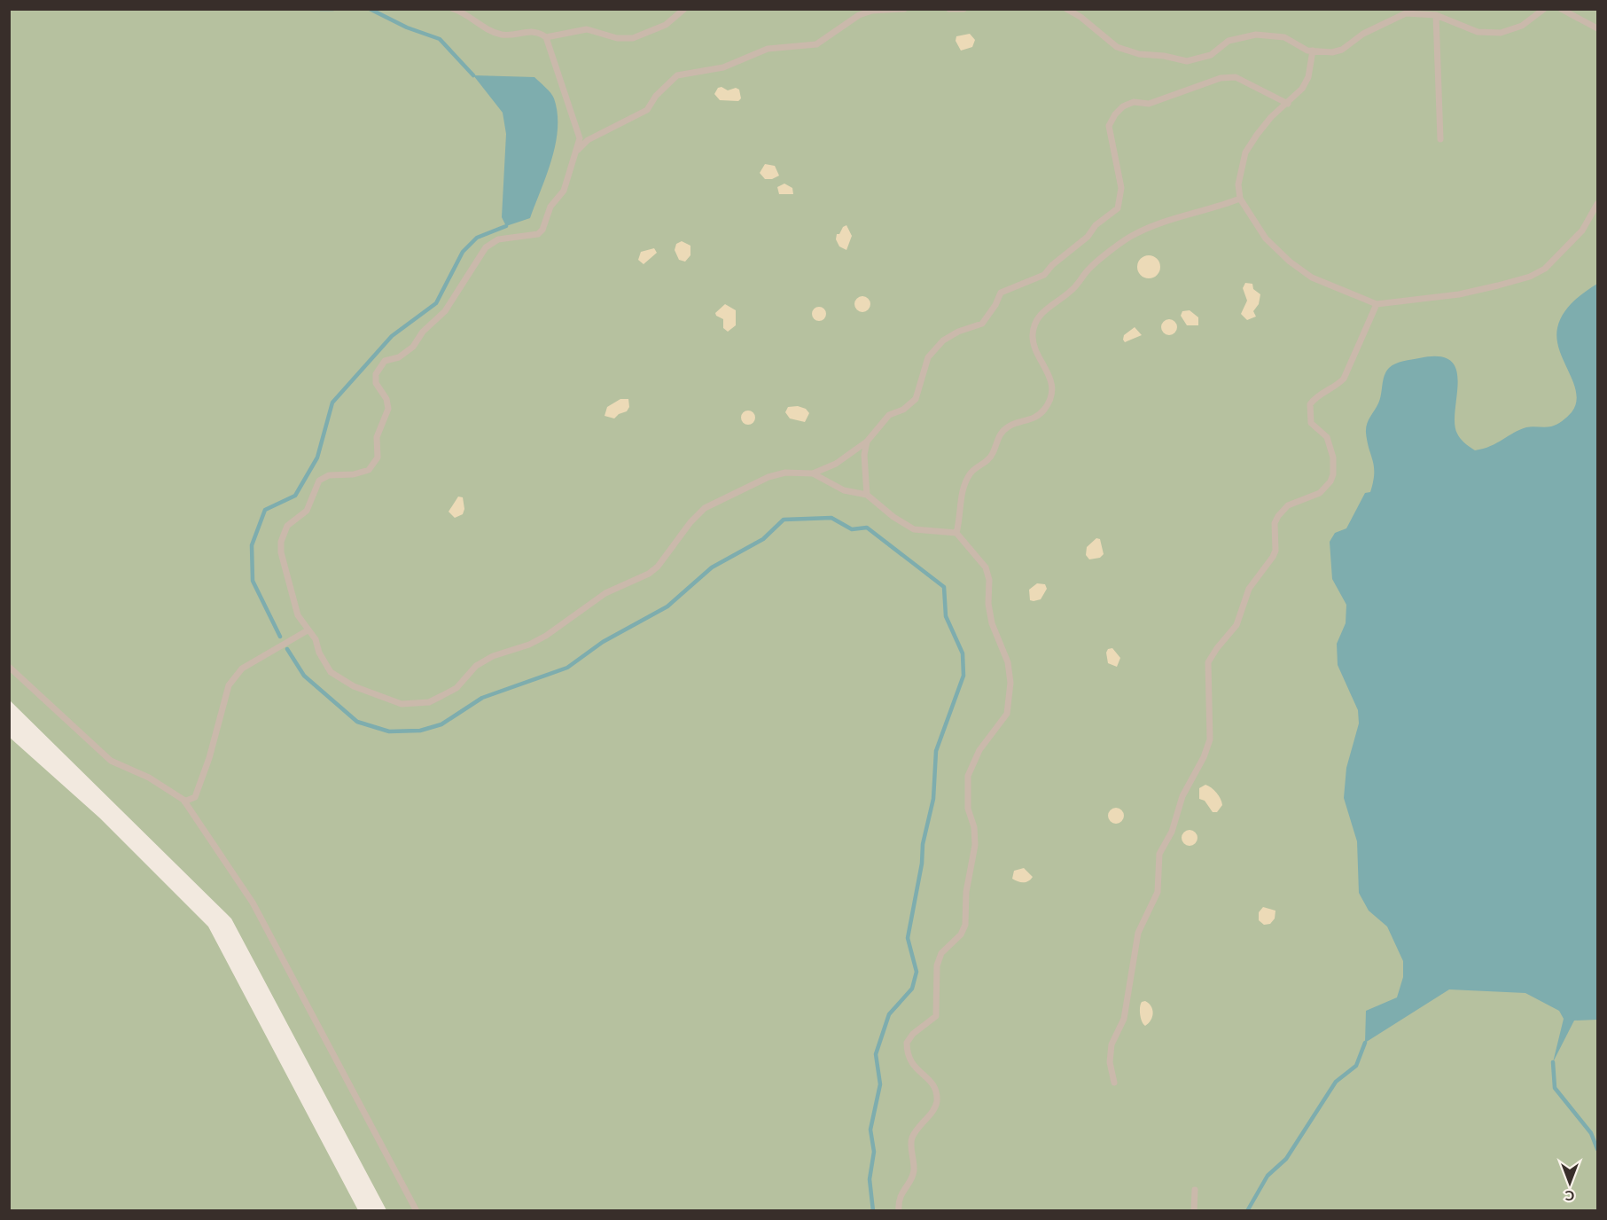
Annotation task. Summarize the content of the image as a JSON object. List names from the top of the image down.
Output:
{
  "north": "bottom"
}
